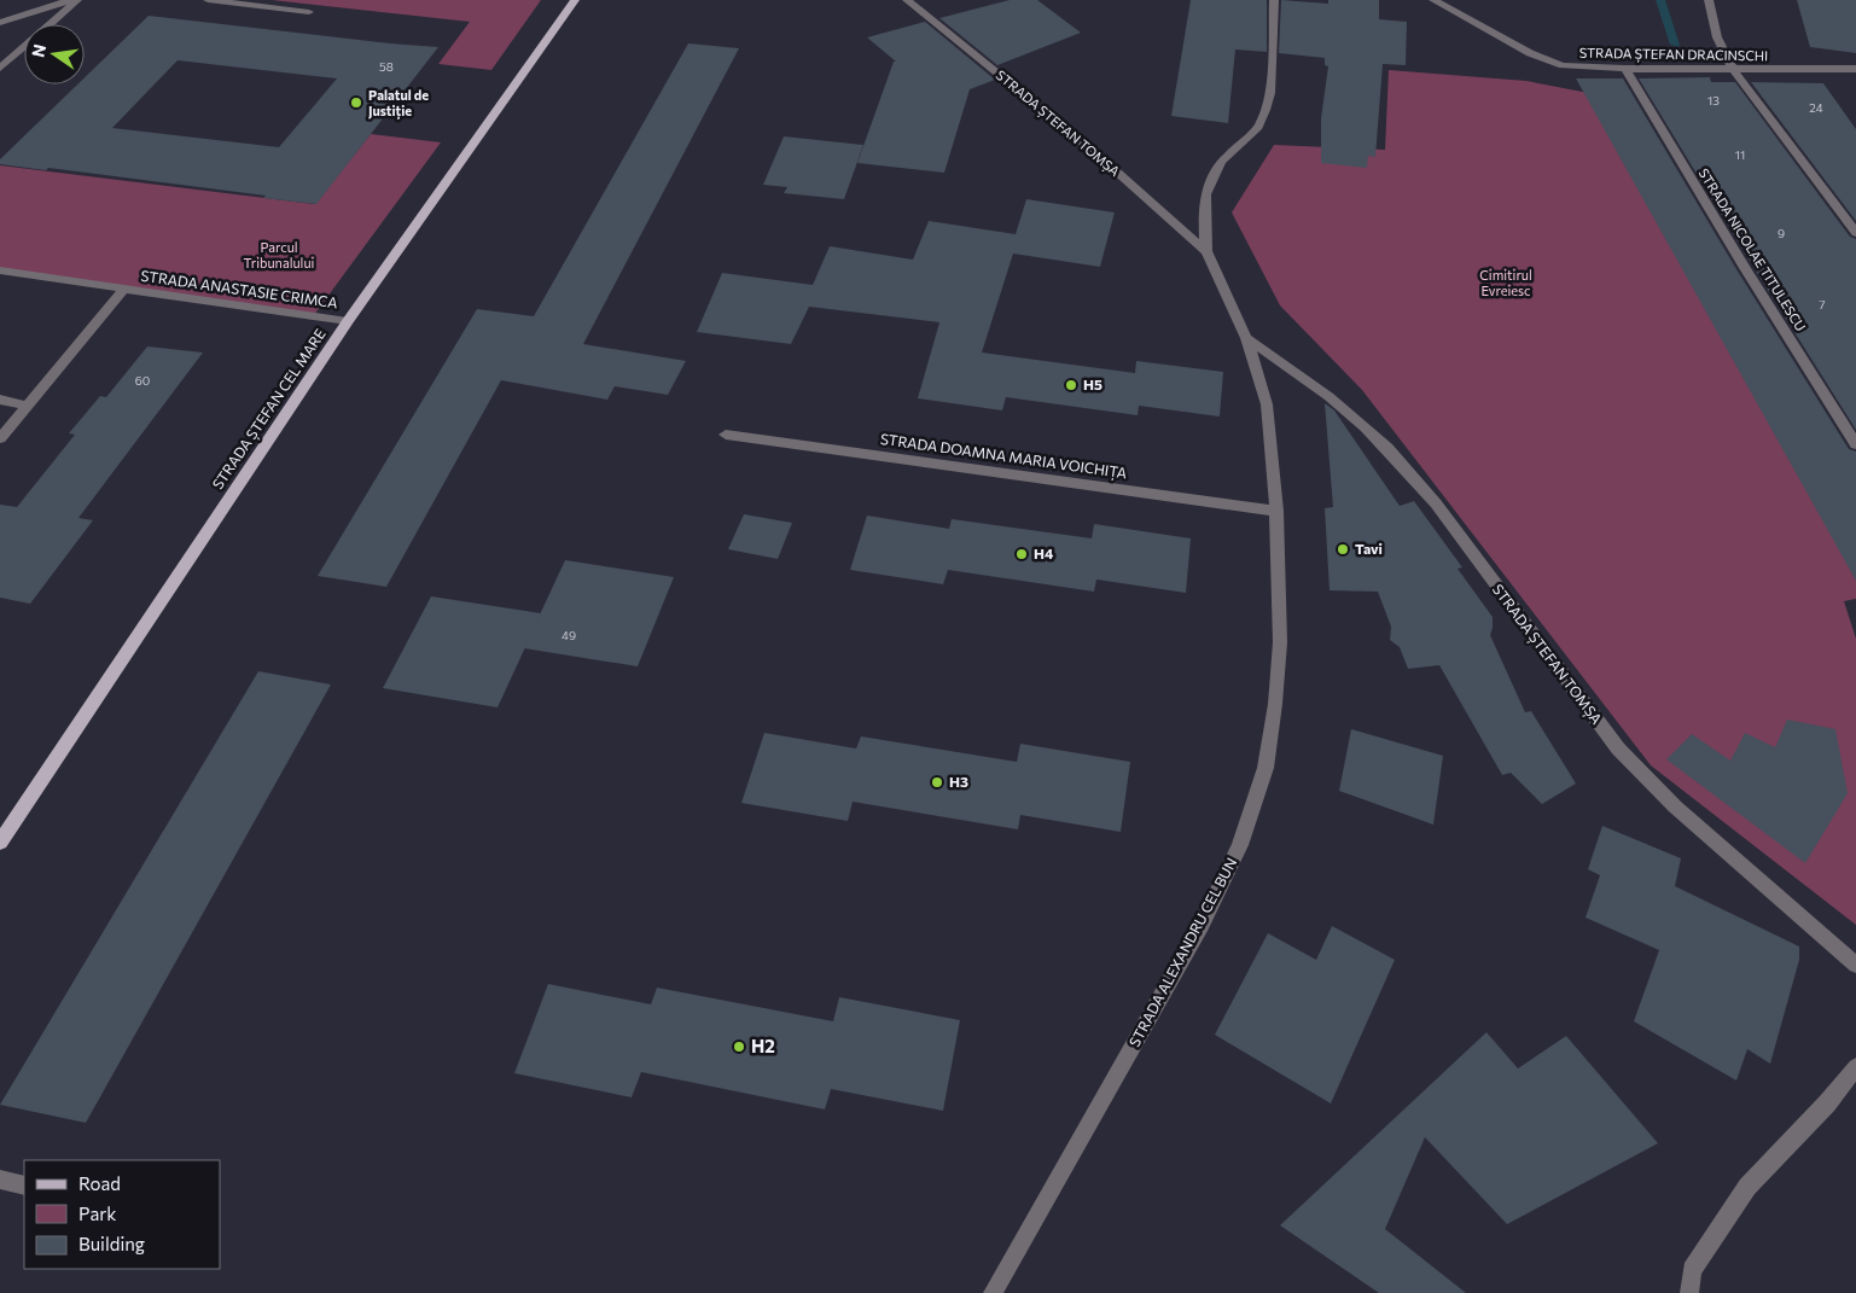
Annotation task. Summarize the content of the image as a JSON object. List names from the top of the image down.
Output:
{
  "streets": {
    "main road": ["STRADA ȘTEFAN CEL MARE"],
    "street": [
      "STRADA ȘTEFAN DRACINSCHI",
      "STRADA ȘTEFAN TOMȘA",
      "STRADA NICOLAE TITULESCU",
      "STRADA ANASTASIE CRIMCA",
      "STRADA DOAMNA MARIA VOICHIȚA",
      "STRADA ALEXANDRU CEL BUN"
    ]
  },
  "crossings": [
    ["STRADA ȘTEFAN DRACINSCHI", "STRADA NICOLAE TITULESCU"],
    ["STRADA ȘTEFAN TOMȘA", "STRADA ALEXANDRU CEL BUN"],
    ["STRADA ANASTASIE CRIMCA", "STRADA ȘTEFAN CEL MARE"],
    ["STRADA DOAMNA MARIA VOICHIȚA", "STRADA ALEXANDRU CEL BUN"]
  ],
  "parks": ["Parcul Tribunalului", "Cimitirul Evreiesc"],
  "places": [
    "Palatul de Justiție",
    "H5",
    "Tavi",
    "H4",
    "H3",
    "H2"
  ],
  "house_numbers": [
    "58",
    "13",
    "24",
    "11",
    "9",
    "7",
    "60",
    "49"
  ],
  "legend": ["Road", "Park", "Building"],
  "north": "left"
}
